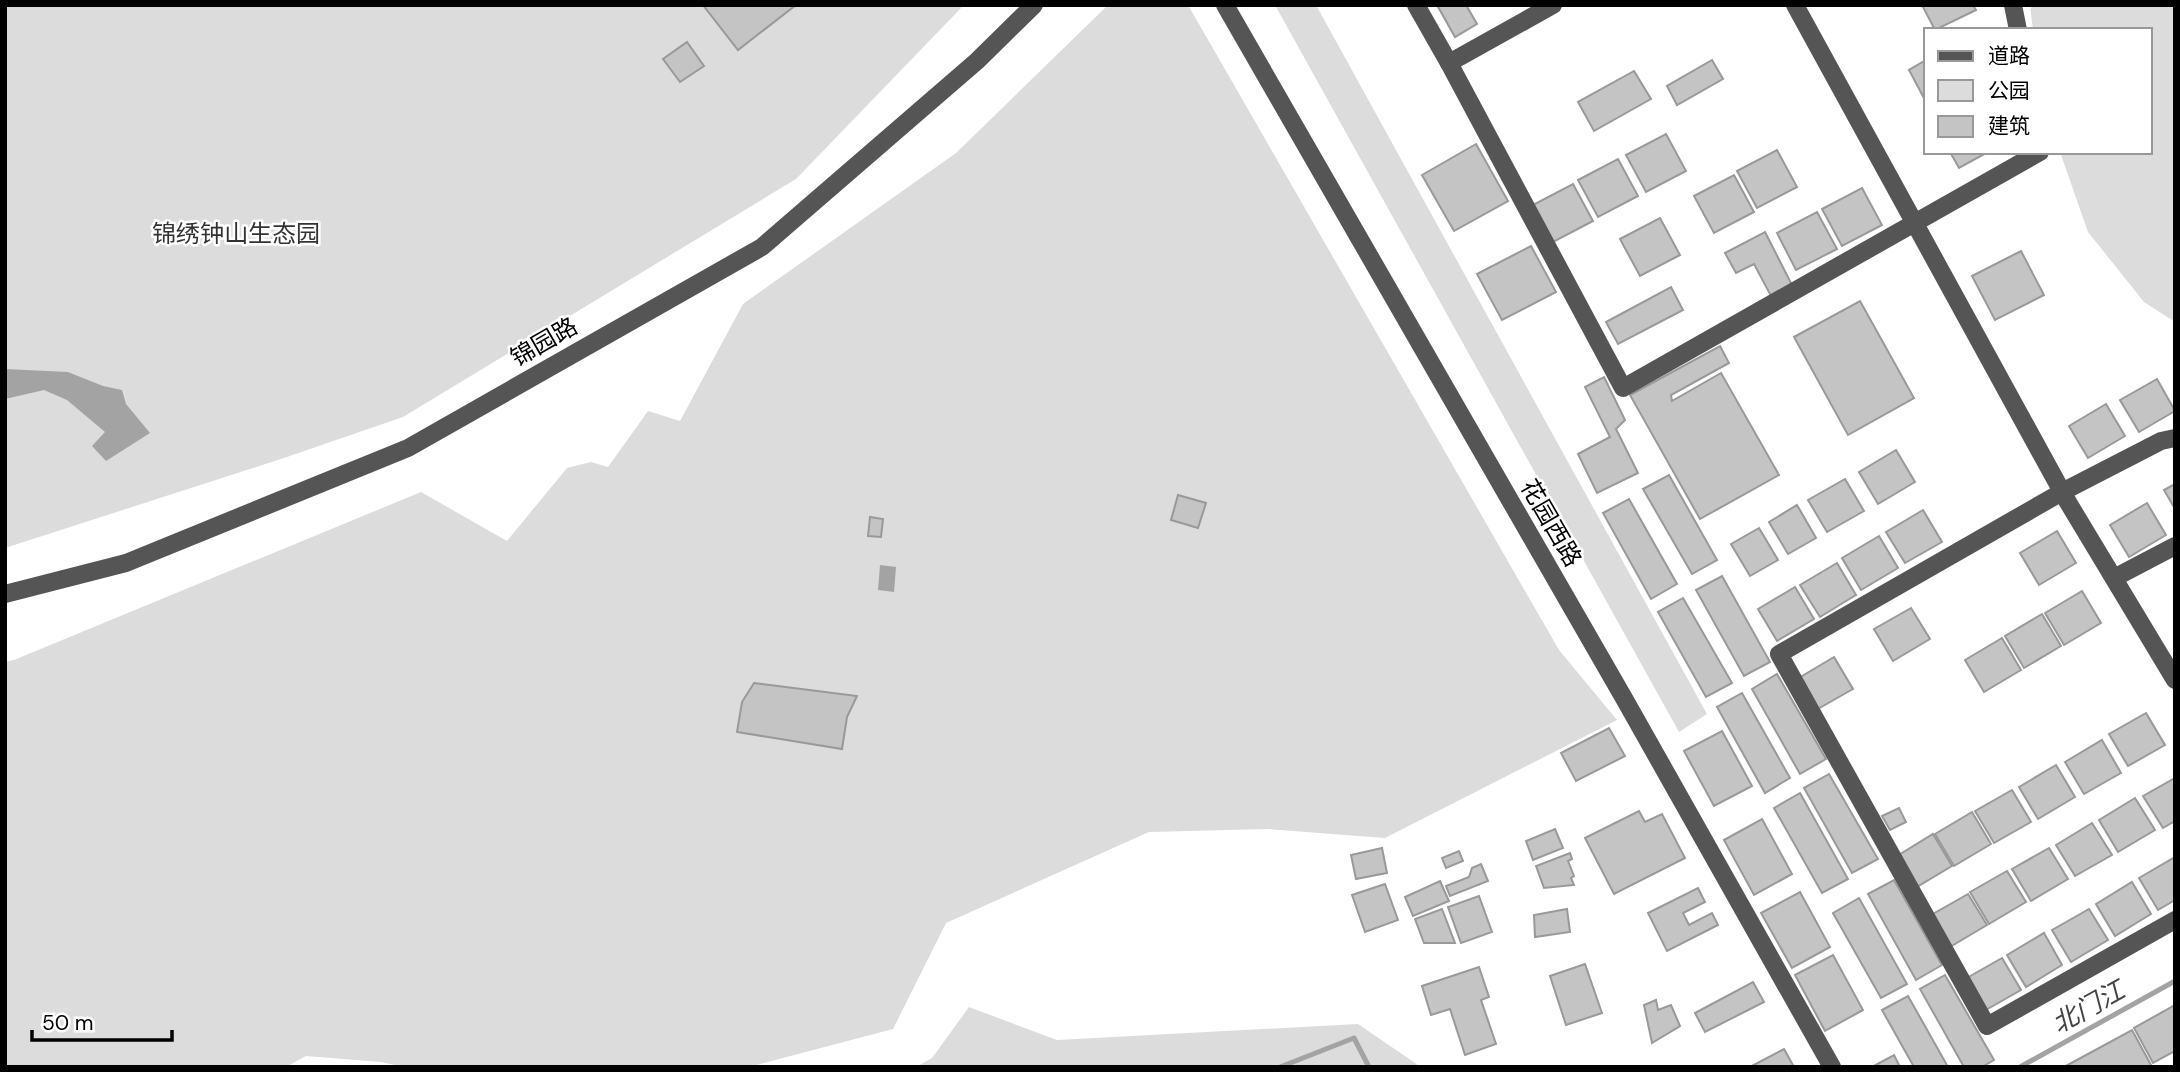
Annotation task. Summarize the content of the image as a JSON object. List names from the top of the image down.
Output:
{
  "streets": {
    "street": ["锦园路", "花园西路"]
  },
  "water": ["北门江"],
  "parks": ["锦绣钟山生态园"],
  "legend": ["道路", "公园", "建筑"],
  "scale_bar": "50 m"
}
